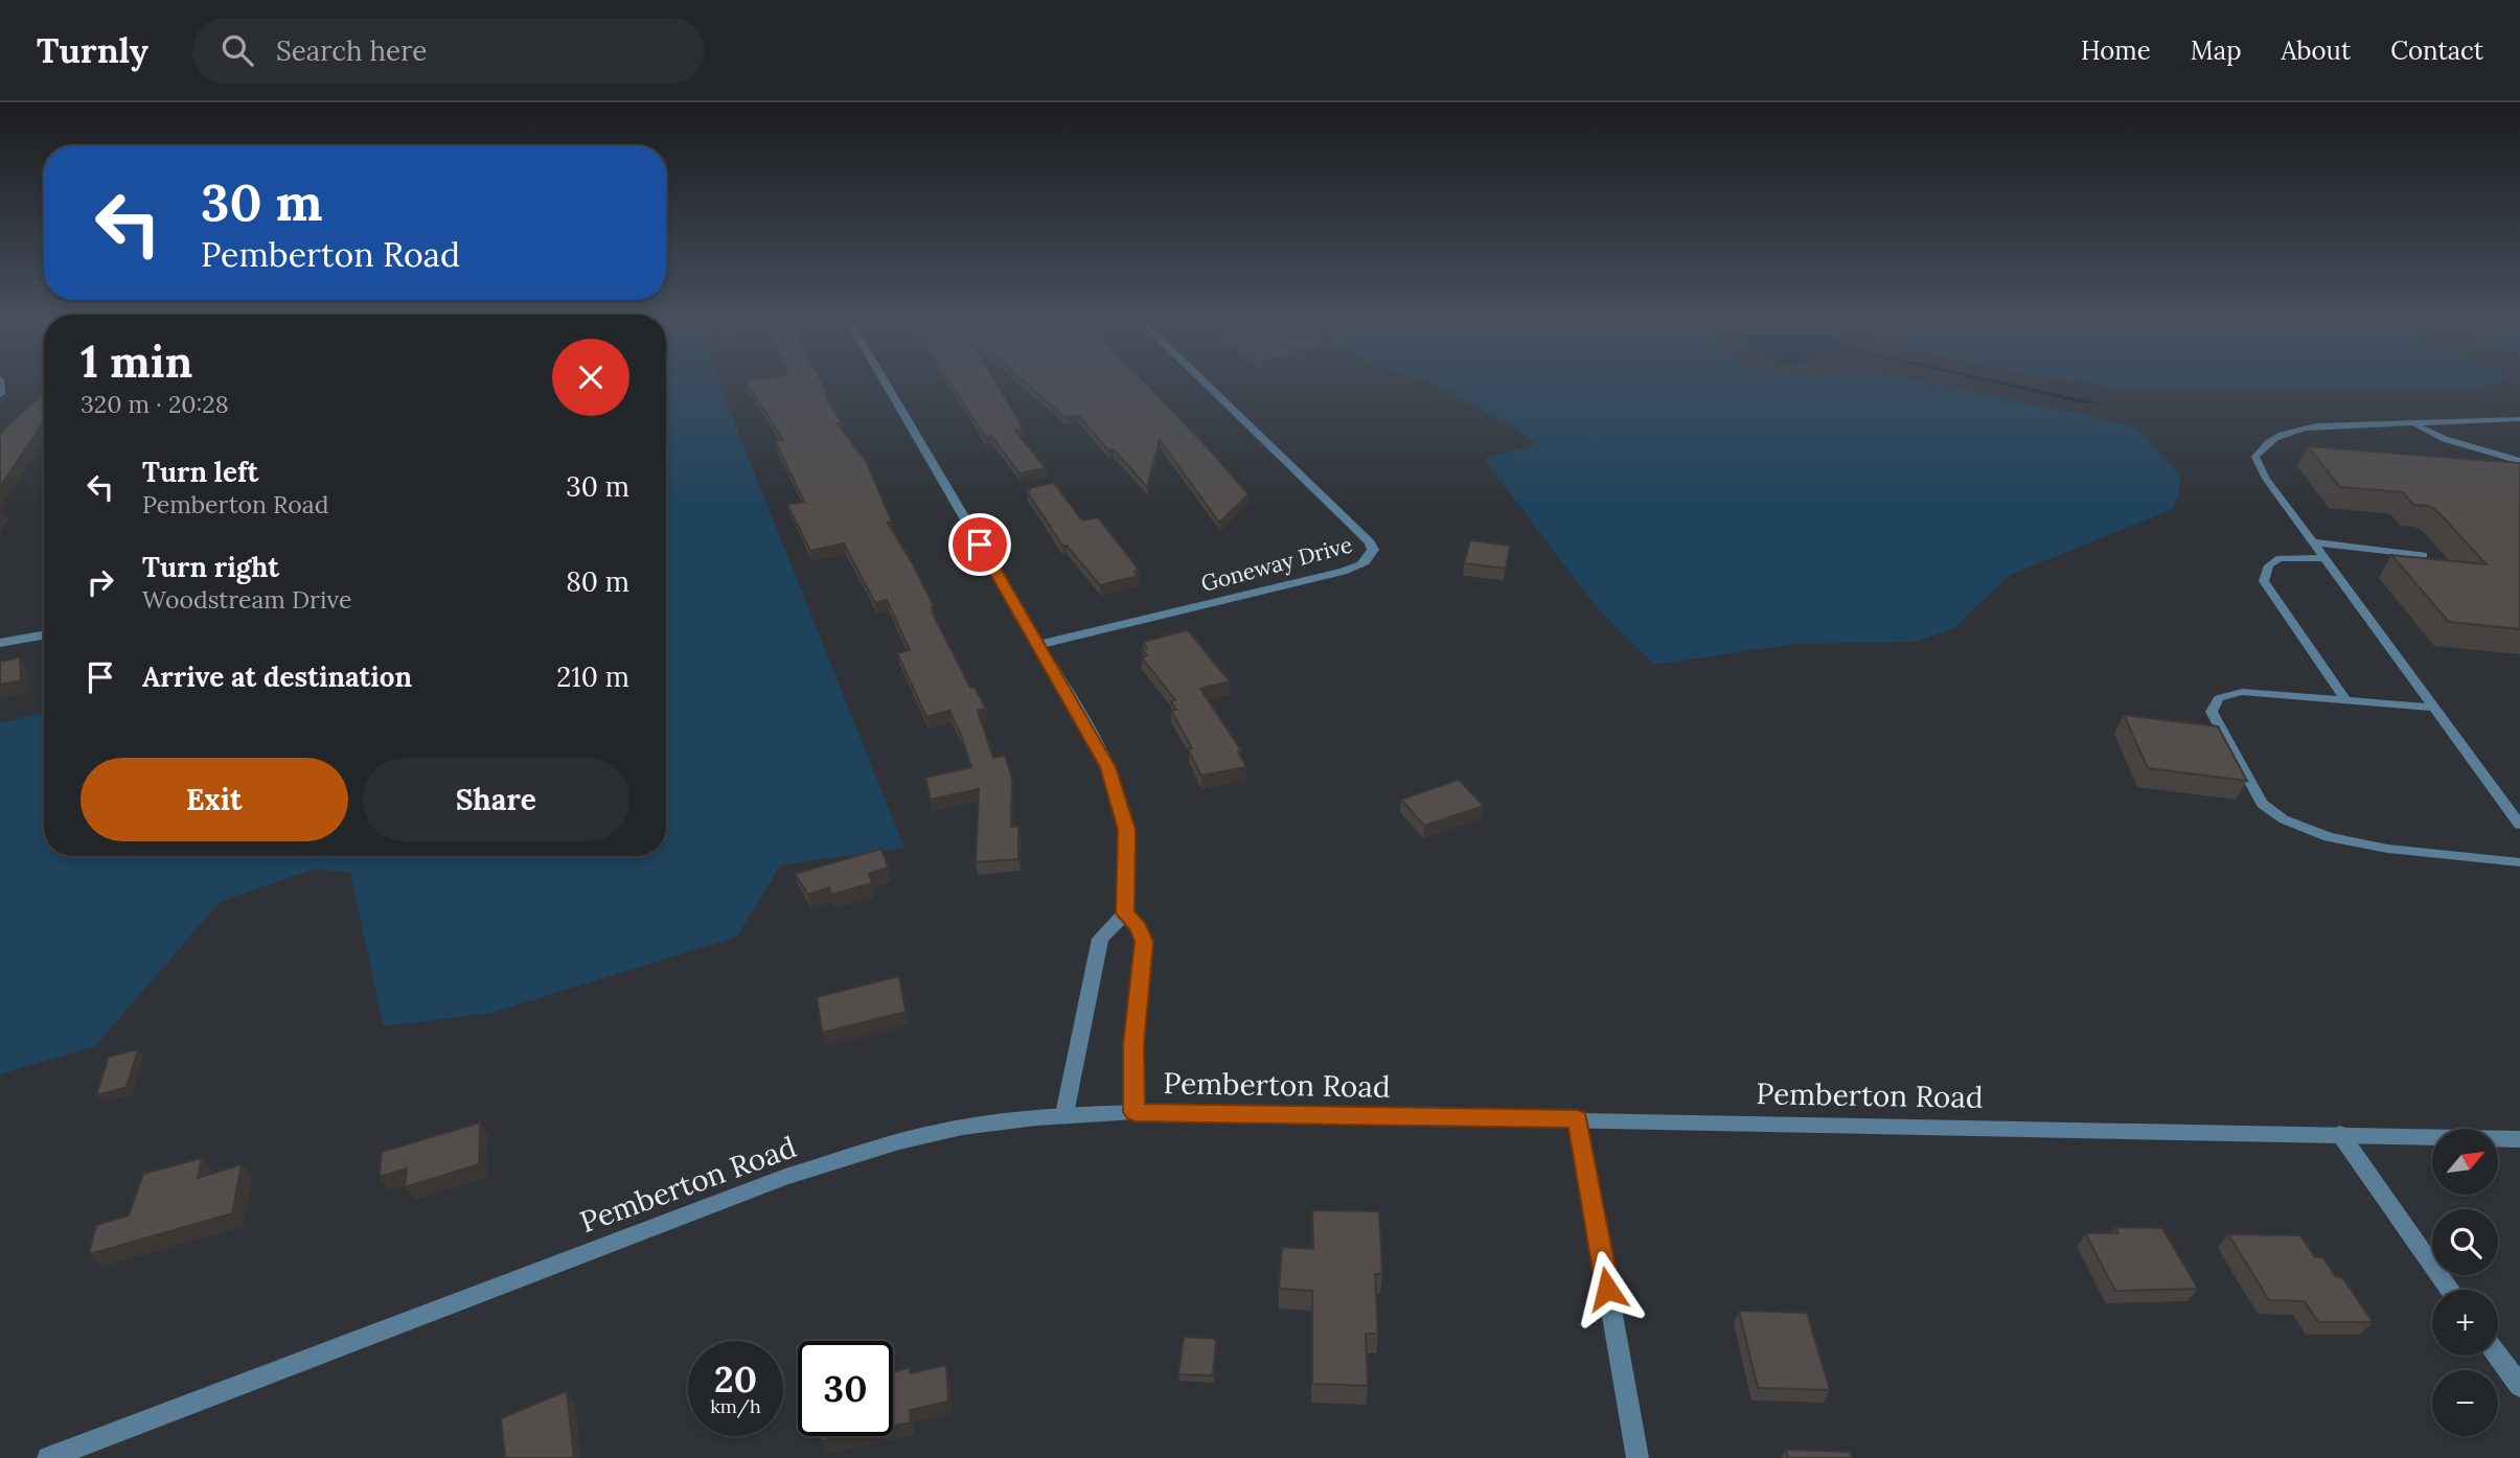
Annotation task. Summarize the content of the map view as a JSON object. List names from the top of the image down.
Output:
{
  "streets": {
    "street": ["Goneway Drive", "Pemberton Road"]
  },
  "north": "top right",
  "page": {
    "header": "Turnly",
    "search": "Search here",
    "nav": [
      "Home",
      "Map",
      "About",
      "Contact"
    ],
    "turn": ["30 m", "Pemberton Road"],
    "heading": ["1 min", "320 m · 20:28"],
    "list": [
      {
        "name": "Turn left",
        "note": "Pemberton Road",
        "value": "30 m"
      },
      {
        "name": "Turn right",
        "note": "Woodstream Drive",
        "value": "80 m"
      },
      {
        "name": "Arrive at destination",
        "value": "210 m"
      }
    ],
    "buttons": ["Exit", "Share"],
    "map_buttons": ["+", "−"],
    "speed": "20 km/h",
    "limit": "30"
  }
}
